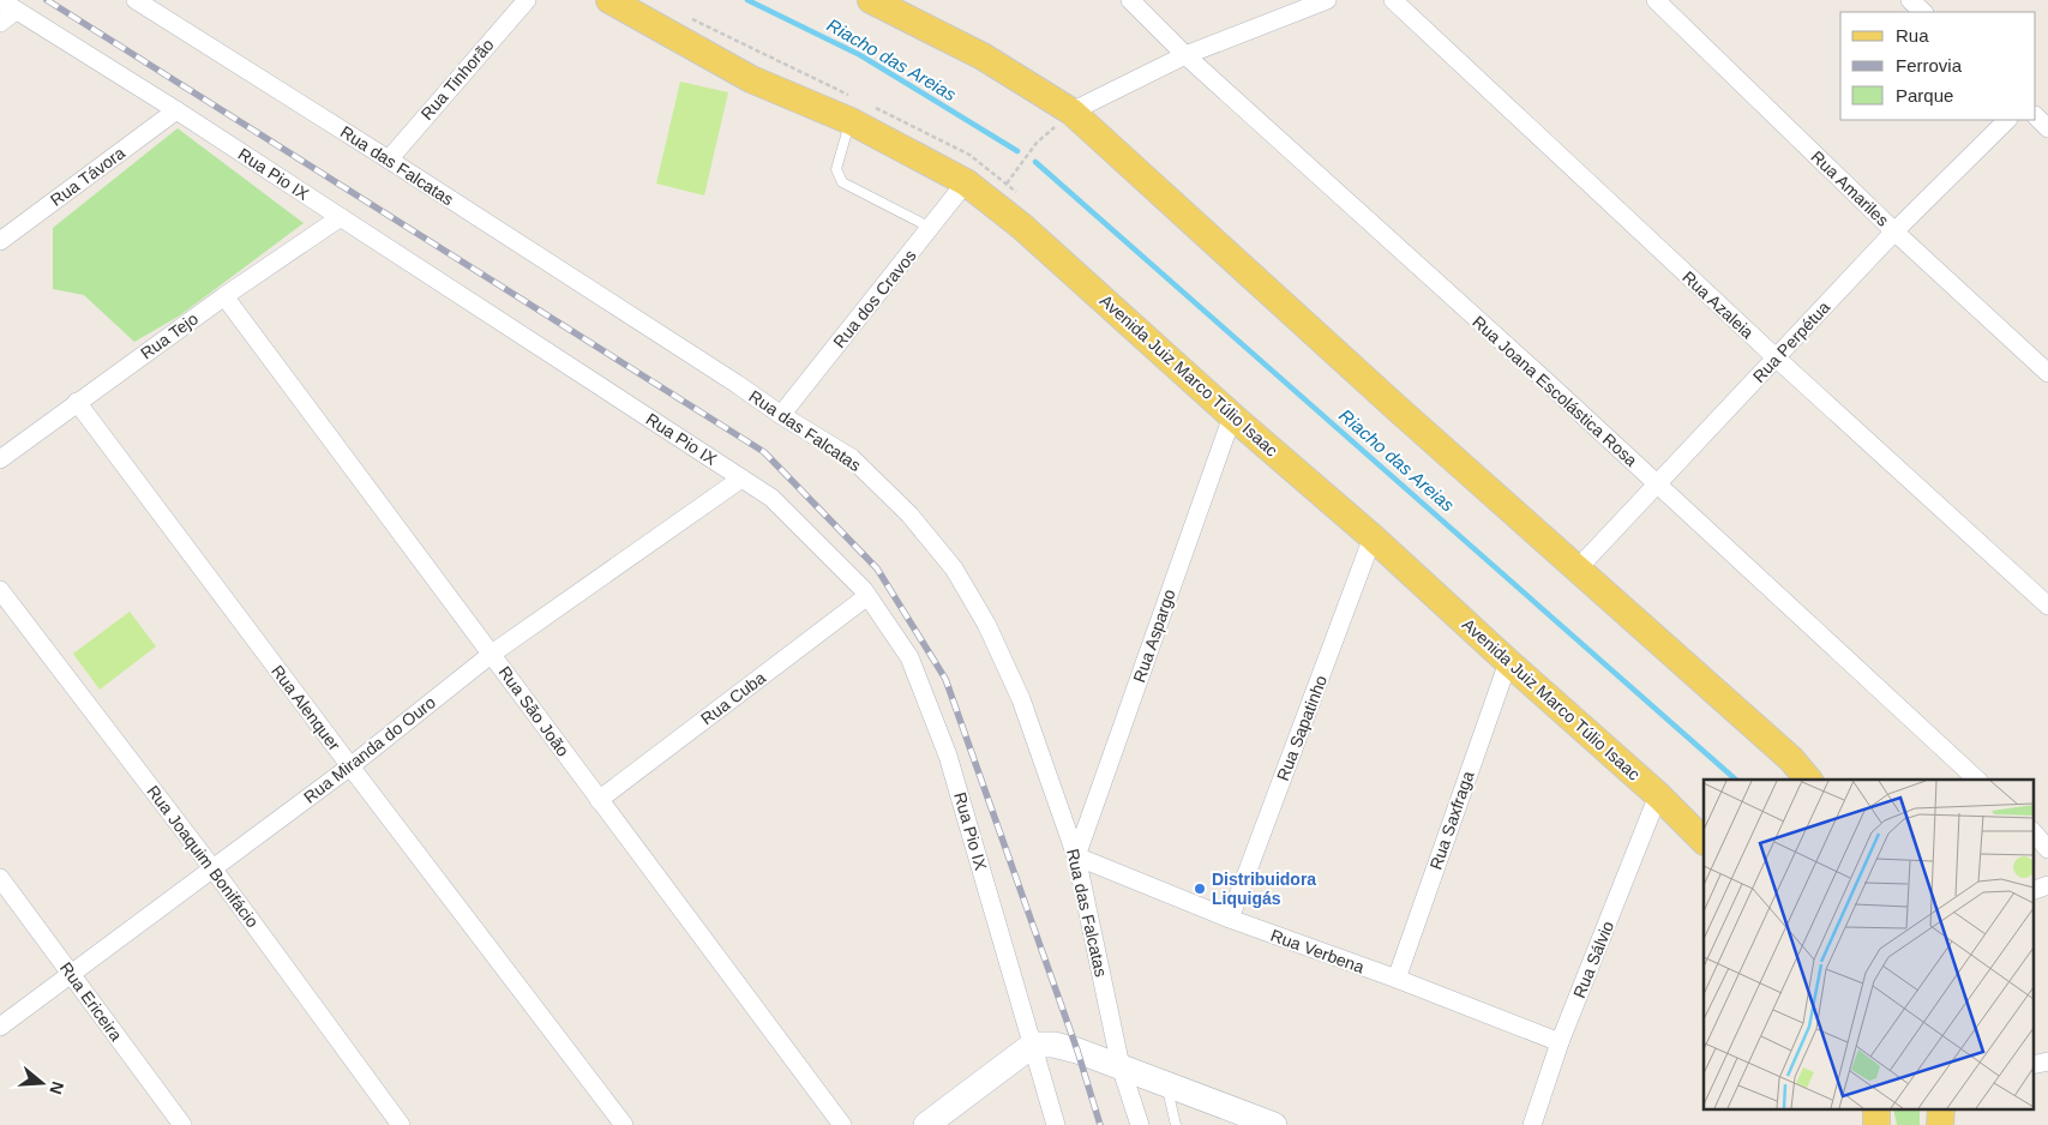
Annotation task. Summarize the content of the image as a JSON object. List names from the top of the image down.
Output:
{
  "streets": {
    "main road": ["Avenida Juiz Marco Túlio Isaac"],
    "street": [
      "Rua Tinhorão",
      "Rua das Falcatas",
      "Rua Pio IX",
      "Rua Távora",
      "Rua Amariles",
      "Rua dos Cravos",
      "Rua Azaleia",
      "Rua Tejo",
      "Rua Perpétua",
      "Rua Joana Escolástica Rosa",
      "Rua Aspargo",
      "Rua Cuba",
      "Rua Alenquer",
      "Rua São João",
      "Rua Sapatinho",
      "Rua Miranda do Ouro",
      "Rua Saxfraga",
      "Rua Joaquim Bonifácio",
      "Rua Verbena",
      "Rua Sálvio",
      "Rua Ericeira"
    ]
  },
  "crossings": [
    ["Rua Tinhorão", "Rua das Falcatas"],
    ["Rua das Falcatas", "Rua dos Cravos"],
    ["Rua das Falcatas", "Rua Aspargo"],
    ["Rua das Falcatas", "Rua Verbena"],
    ["Rua Pio IX", "Rua Távora"],
    ["Rua Pio IX", "Rua Tejo"],
    ["Rua Pio IX", "Rua Cuba"],
    ["Rua Pio IX", "Rua Miranda do Ouro"],
    ["Rua Amariles", "Rua Perpétua"],
    ["Rua dos Cravos", "Avenida Juiz Marco Túlio Isaac"],
    ["Rua Azaleia", "Rua Perpétua"],
    ["Rua Tejo", "Rua Alenquer"],
    ["Rua Tejo", "Rua São João"],
    ["Rua Perpétua", "Rua Joana Escolástica Rosa"],
    ["Avenida Juiz Marco Túlio Isaac", "Rua Aspargo"],
    ["Avenida Juiz Marco Túlio Isaac", "Rua Sapatinho"],
    ["Avenida Juiz Marco Túlio Isaac", "Rua Saxfraga"],
    ["Avenida Juiz Marco Túlio Isaac", "Rua Sálvio"],
    ["Rua Aspargo", "Rua Verbena"],
    ["Rua Cuba", "Rua São João"],
    ["Rua Alenquer", "Rua Miranda do Ouro"],
    ["Rua São João", "Rua Miranda do Ouro"],
    ["Rua Sapatinho", "Rua Verbena"],
    ["Rua Miranda do Ouro", "Rua Joaquim Bonifácio"],
    ["Rua Miranda do Ouro", "Rua Ericeira"],
    ["Rua Saxfraga", "Rua Verbena"],
    ["Rua Verbena", "Rua Sálvio"]
  ],
  "water": ["Riacho das Areias"],
  "places": ["Distribuidora Liquigás"],
  "legend": ["Rua", "Ferrovia", "Parque"],
  "north": "right"
}
